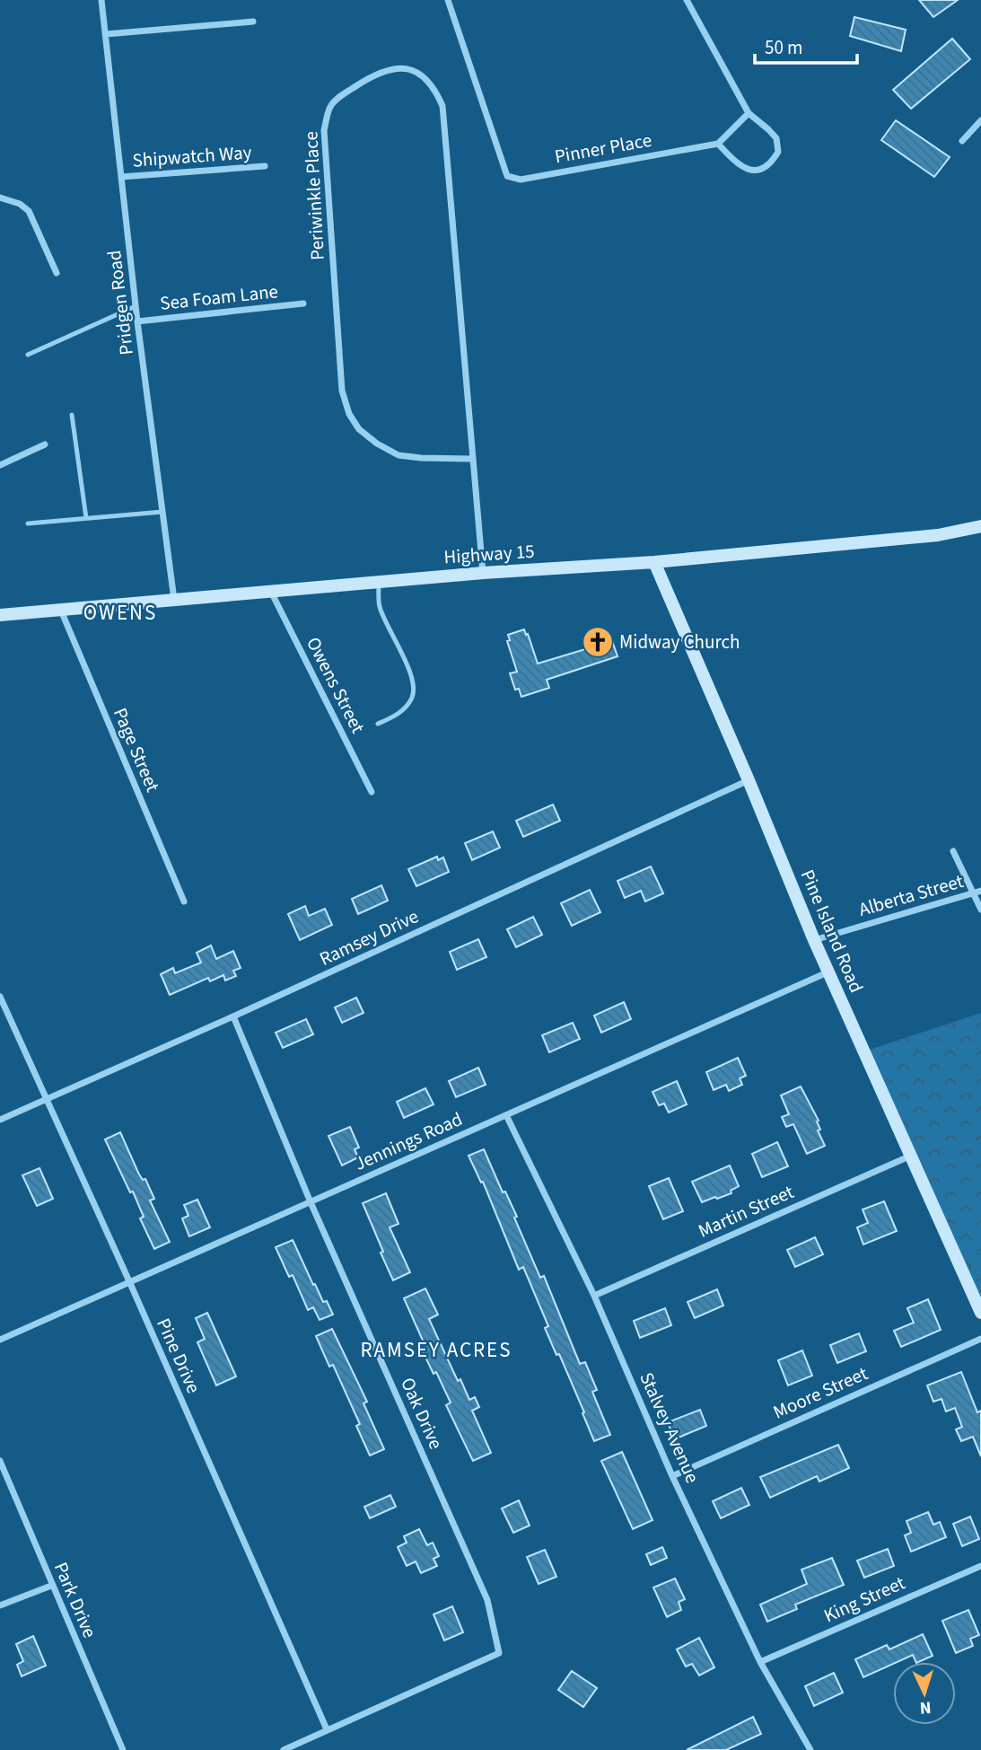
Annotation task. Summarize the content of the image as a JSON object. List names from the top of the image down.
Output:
{
  "streets": {
    "main road": ["Highway 15", "Pine Island Road"],
    "street": [
      "Pinner Place",
      "Shipwatch Way",
      "Periwinkle Place",
      "Sea Foam Lane",
      "Pridgen Road",
      "Owens Street",
      "Page Street",
      "Alberta Street",
      "Ramsey Drive",
      "Jennings Road",
      "Martin Street",
      "Pine Drive",
      "Moore Street",
      "Oak Drive",
      "Stalvey Avenue",
      "King Street",
      "Park Drive"
    ]
  },
  "crossings": [
    ["Shipwatch Way", "Pridgen Road"],
    ["Periwinkle Place", "Highway 15"],
    ["Sea Foam Lane", "Pridgen Road"],
    ["Pridgen Road", "Highway 15"],
    ["Highway 15", "Owens Street"],
    ["Highway 15", "Page Street"],
    ["Highway 15", "Pine Island Road"],
    ["Alberta Street", "Pine Island Road"],
    ["Pine Island Road", "Ramsey Drive"],
    ["Pine Island Road", "Jennings Road"],
    ["Pine Island Road", "Martin Street"],
    ["Ramsey Drive", "Pine Drive"],
    ["Ramsey Drive", "Oak Drive"],
    ["Jennings Road", "Pine Drive"],
    ["Jennings Road", "Oak Drive"],
    ["Jennings Road", "Stalvey Avenue"],
    ["Martin Street", "Stalvey Avenue"],
    ["Pine Drive", "Oak Drive"],
    ["Moore Street", "Stalvey Avenue"],
    ["Stalvey Avenue", "King Street"]
  ],
  "districts": ["OWENS", "RAMSEY ACRES"],
  "places": {
    "church": ["Midway Church"]
  },
  "scale_bar": "50 m",
  "north": "bottom"
}
